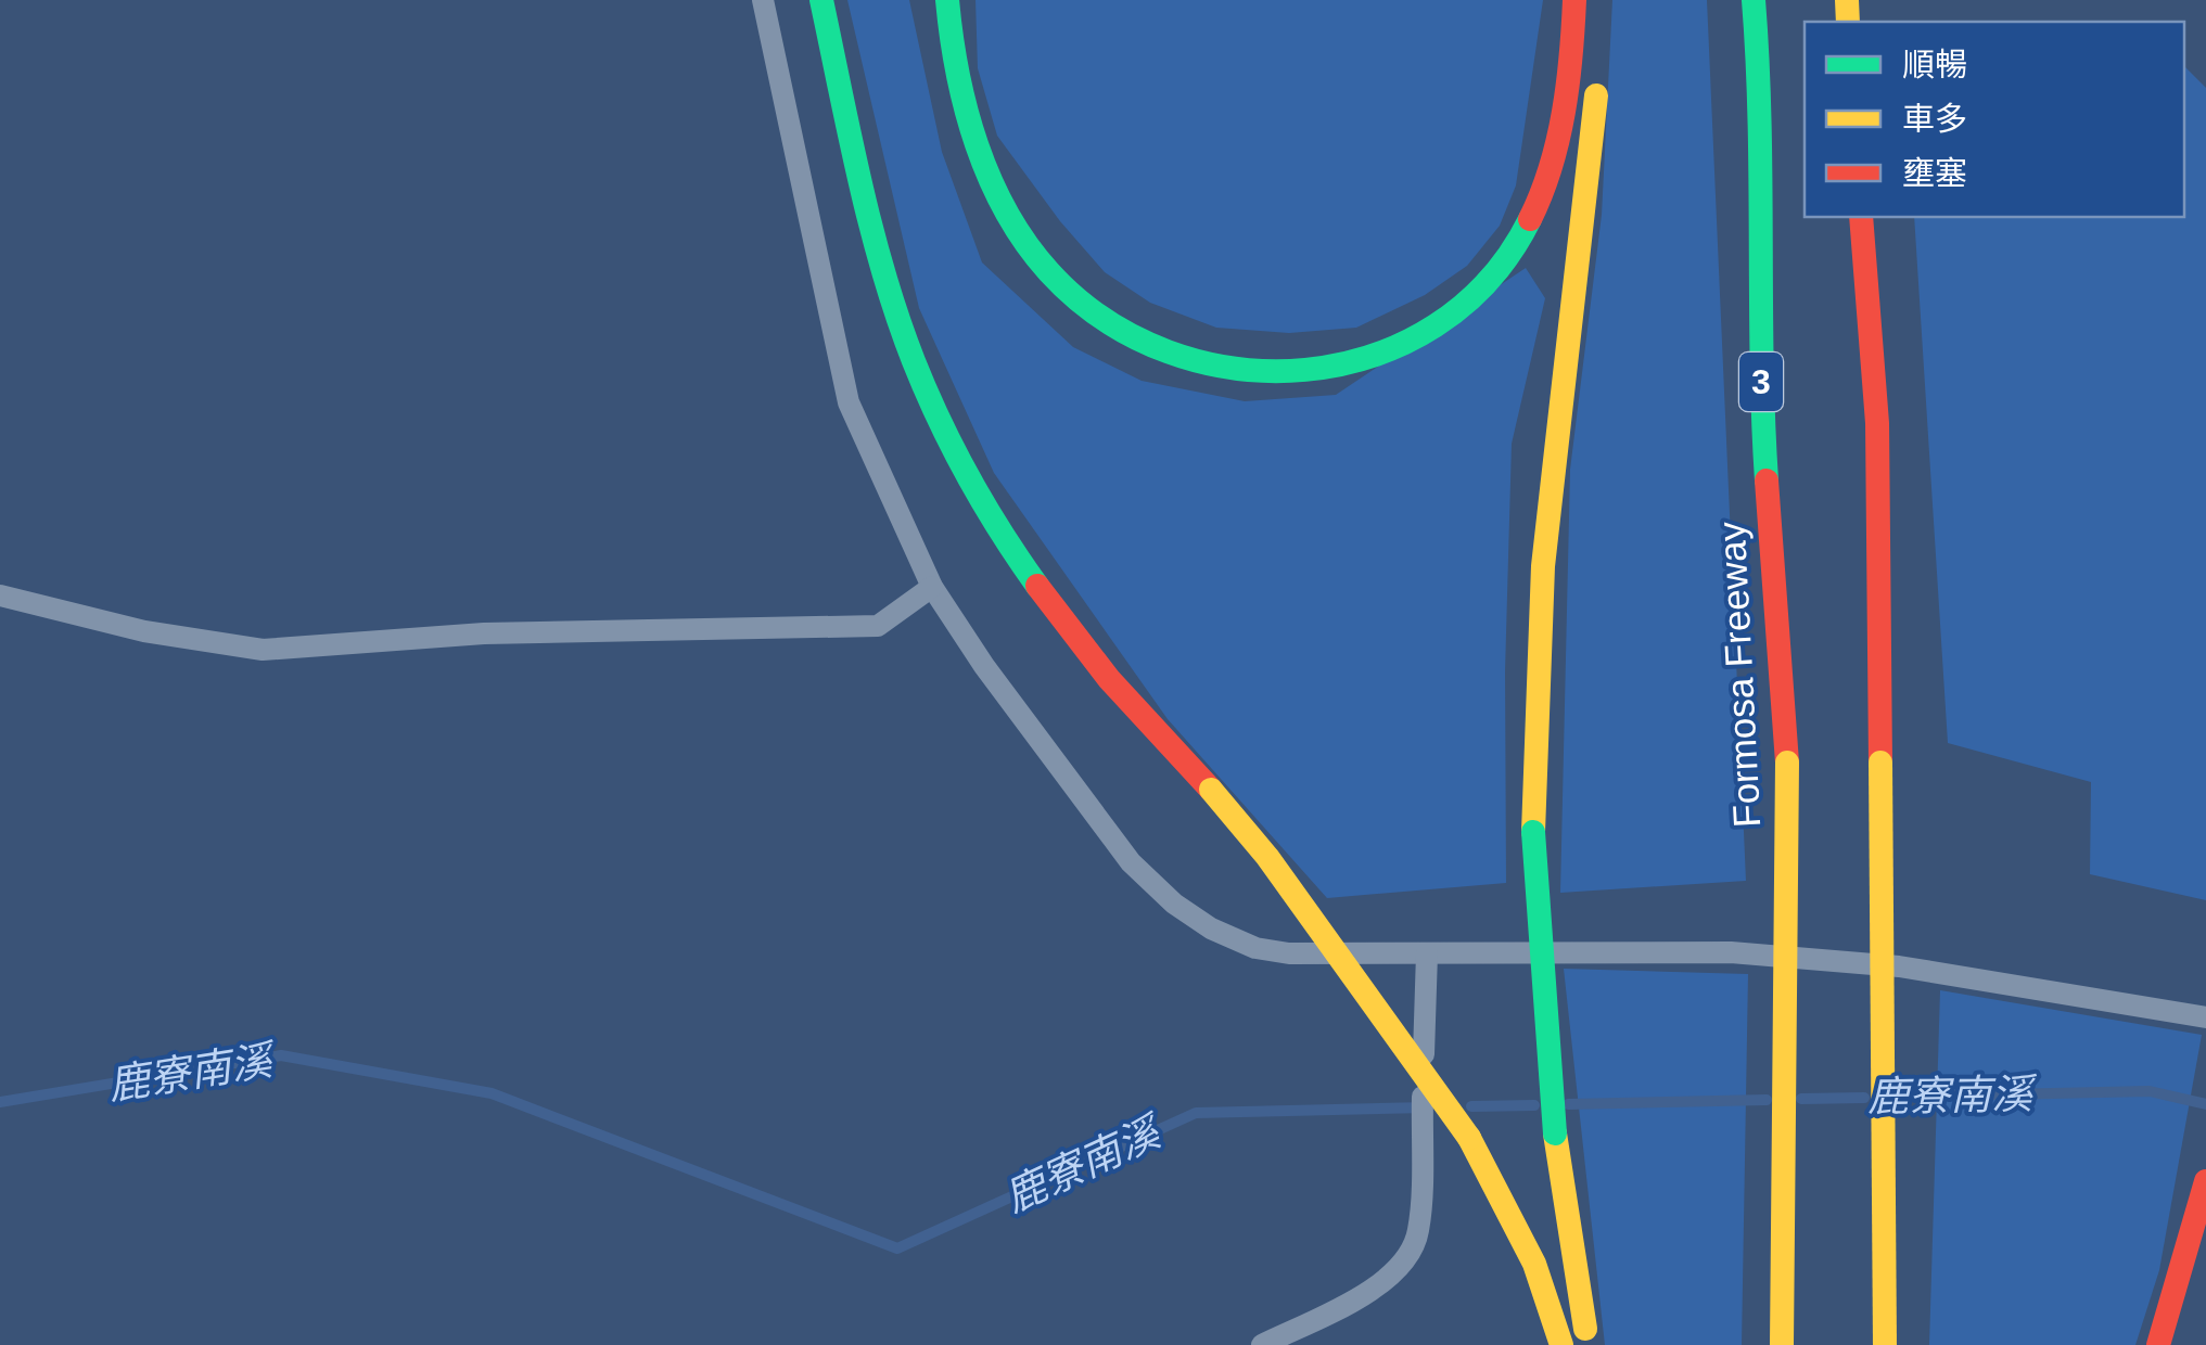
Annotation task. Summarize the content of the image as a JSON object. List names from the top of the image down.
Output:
{
  "streets": {
    "highway": ["3", "Formosa Freeway"]
  },
  "water": ["鹿寮南溪"],
  "legend": ["順暢", "車多", "壅塞"]
}
